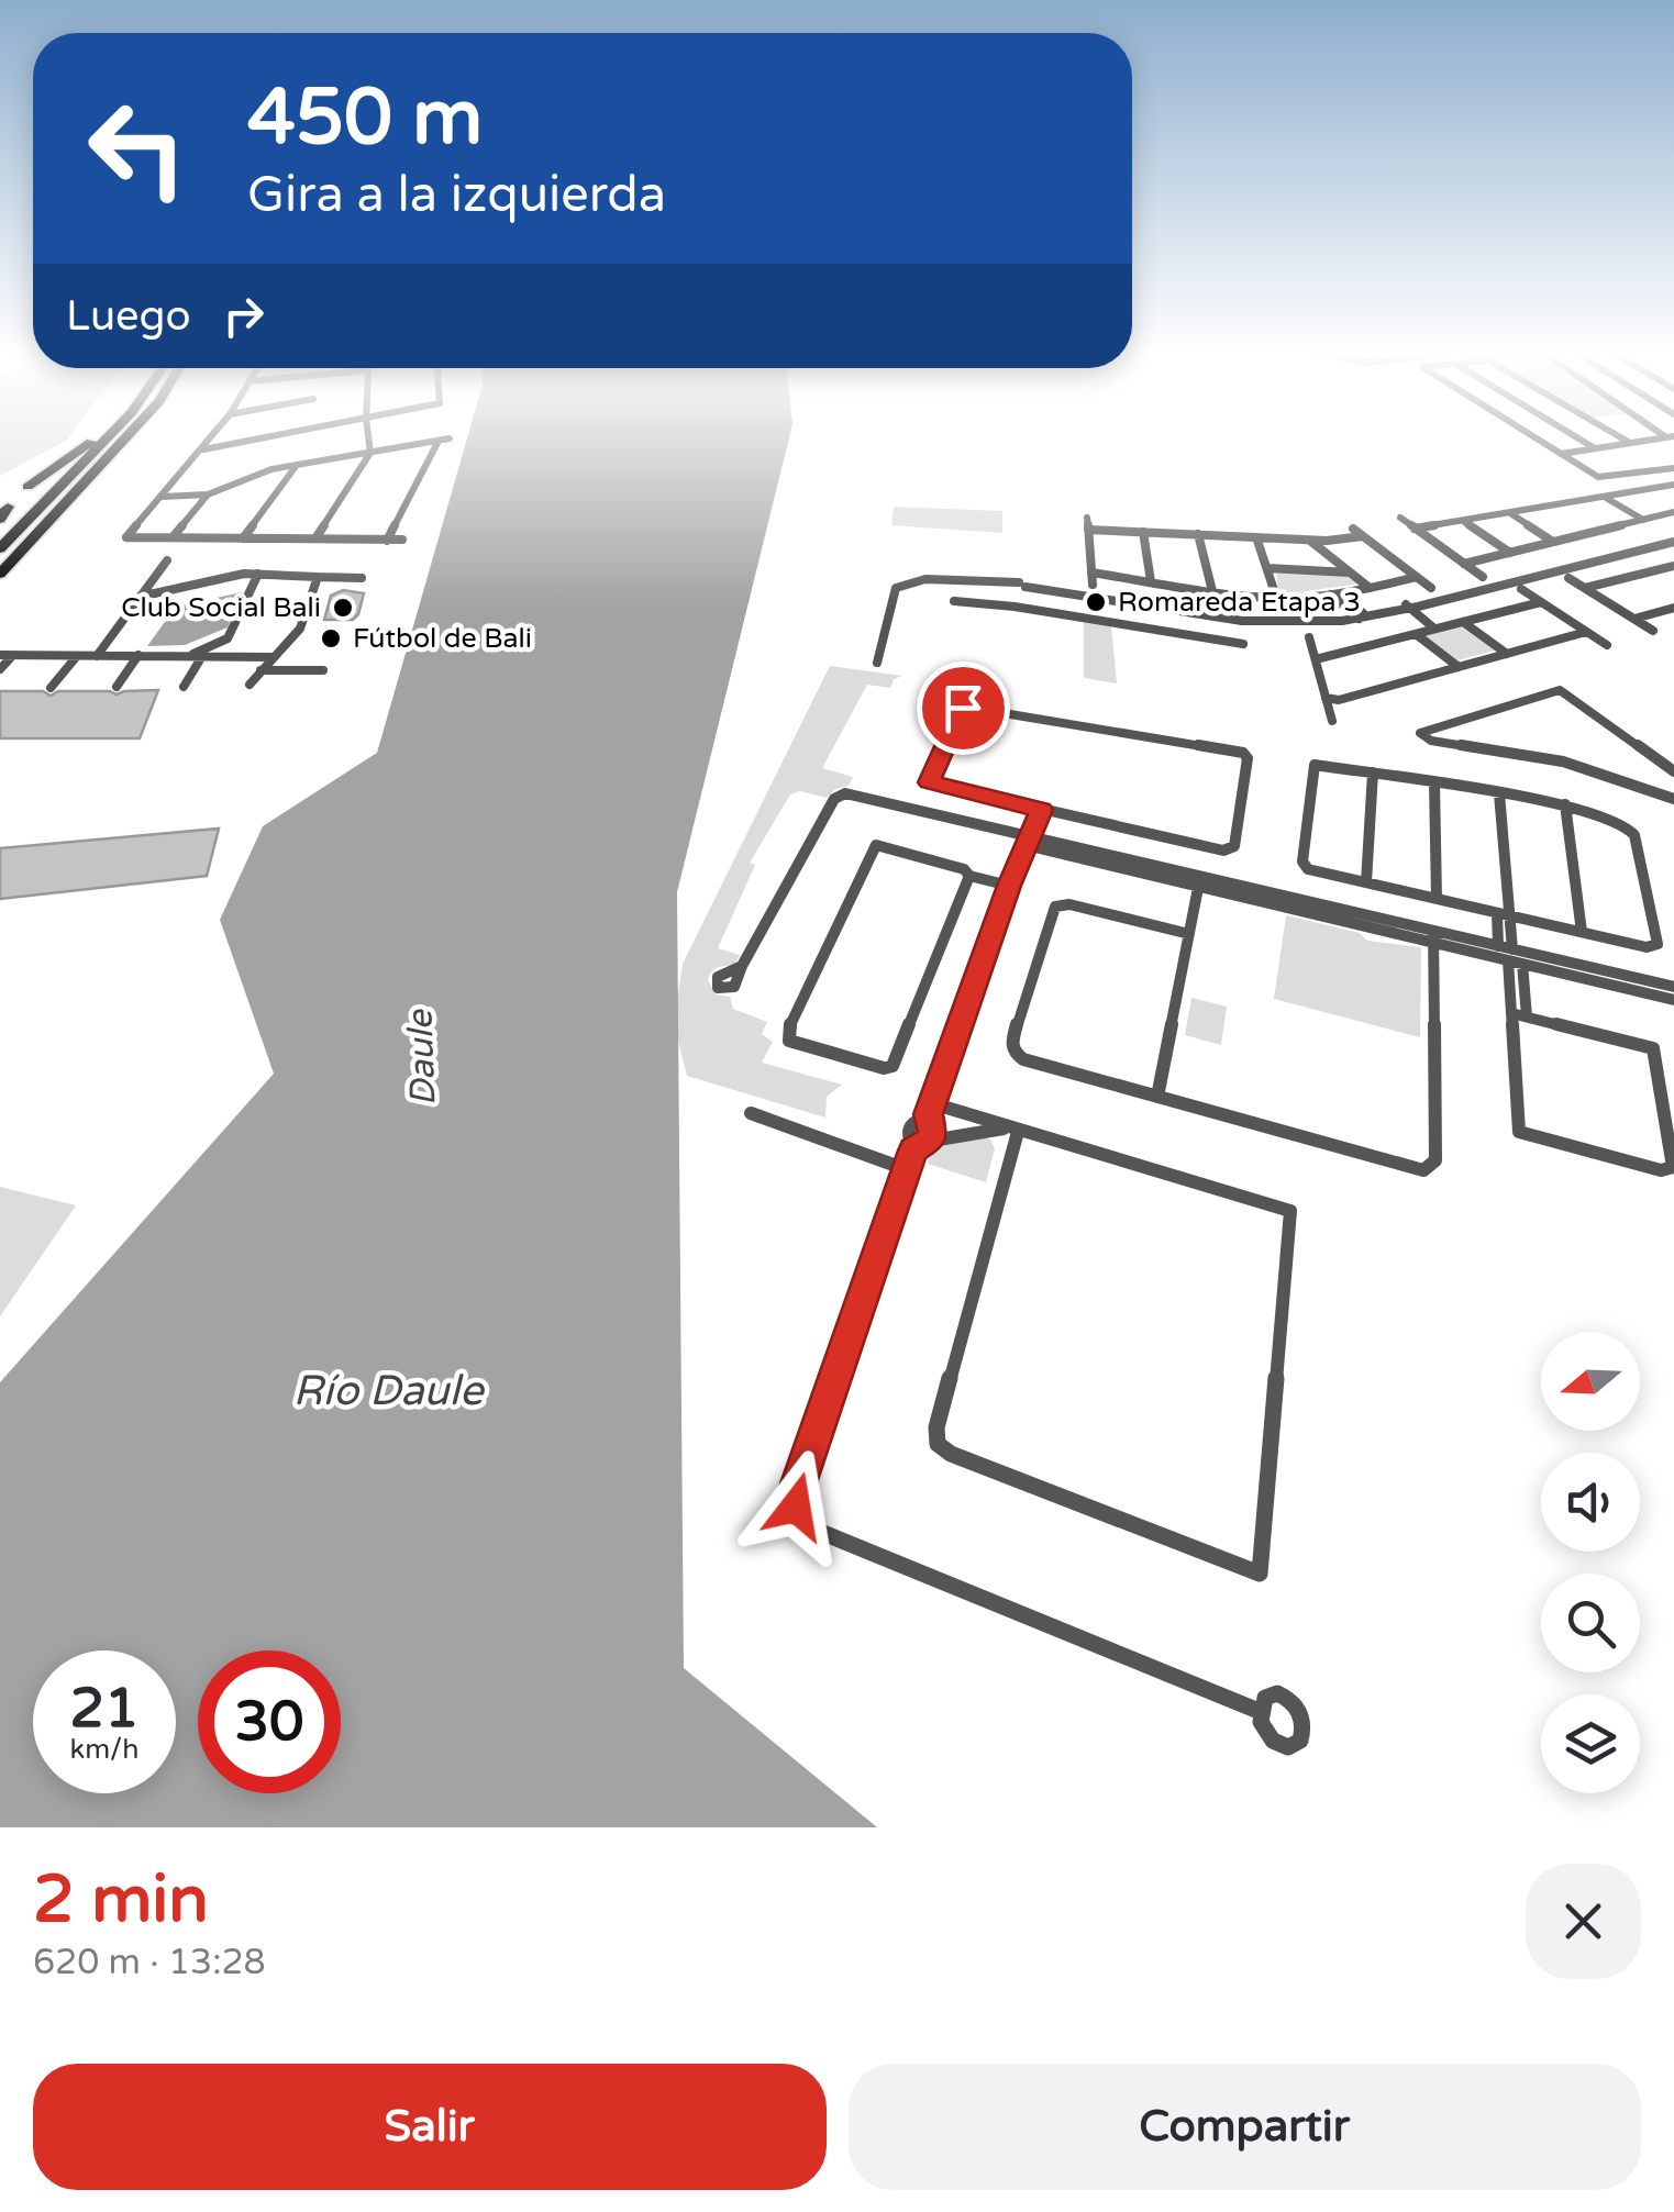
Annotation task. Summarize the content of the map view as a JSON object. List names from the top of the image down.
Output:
{
  "water": ["Daule", "Río Daule"],
  "places": ["Romareda Etapa 3", "Club Social Bali", "Fútbol de Bali"],
  "north": "left",
  "page": {
    "turn": ["450 m", "Gira a la izquierda"],
    "then": "Luego",
    "speed": "21 km/h",
    "limit": "30",
    "heading": ["2 min", "620 m · 13:28"],
    "buttons": ["Salir", "Compartir"]
  }
}
